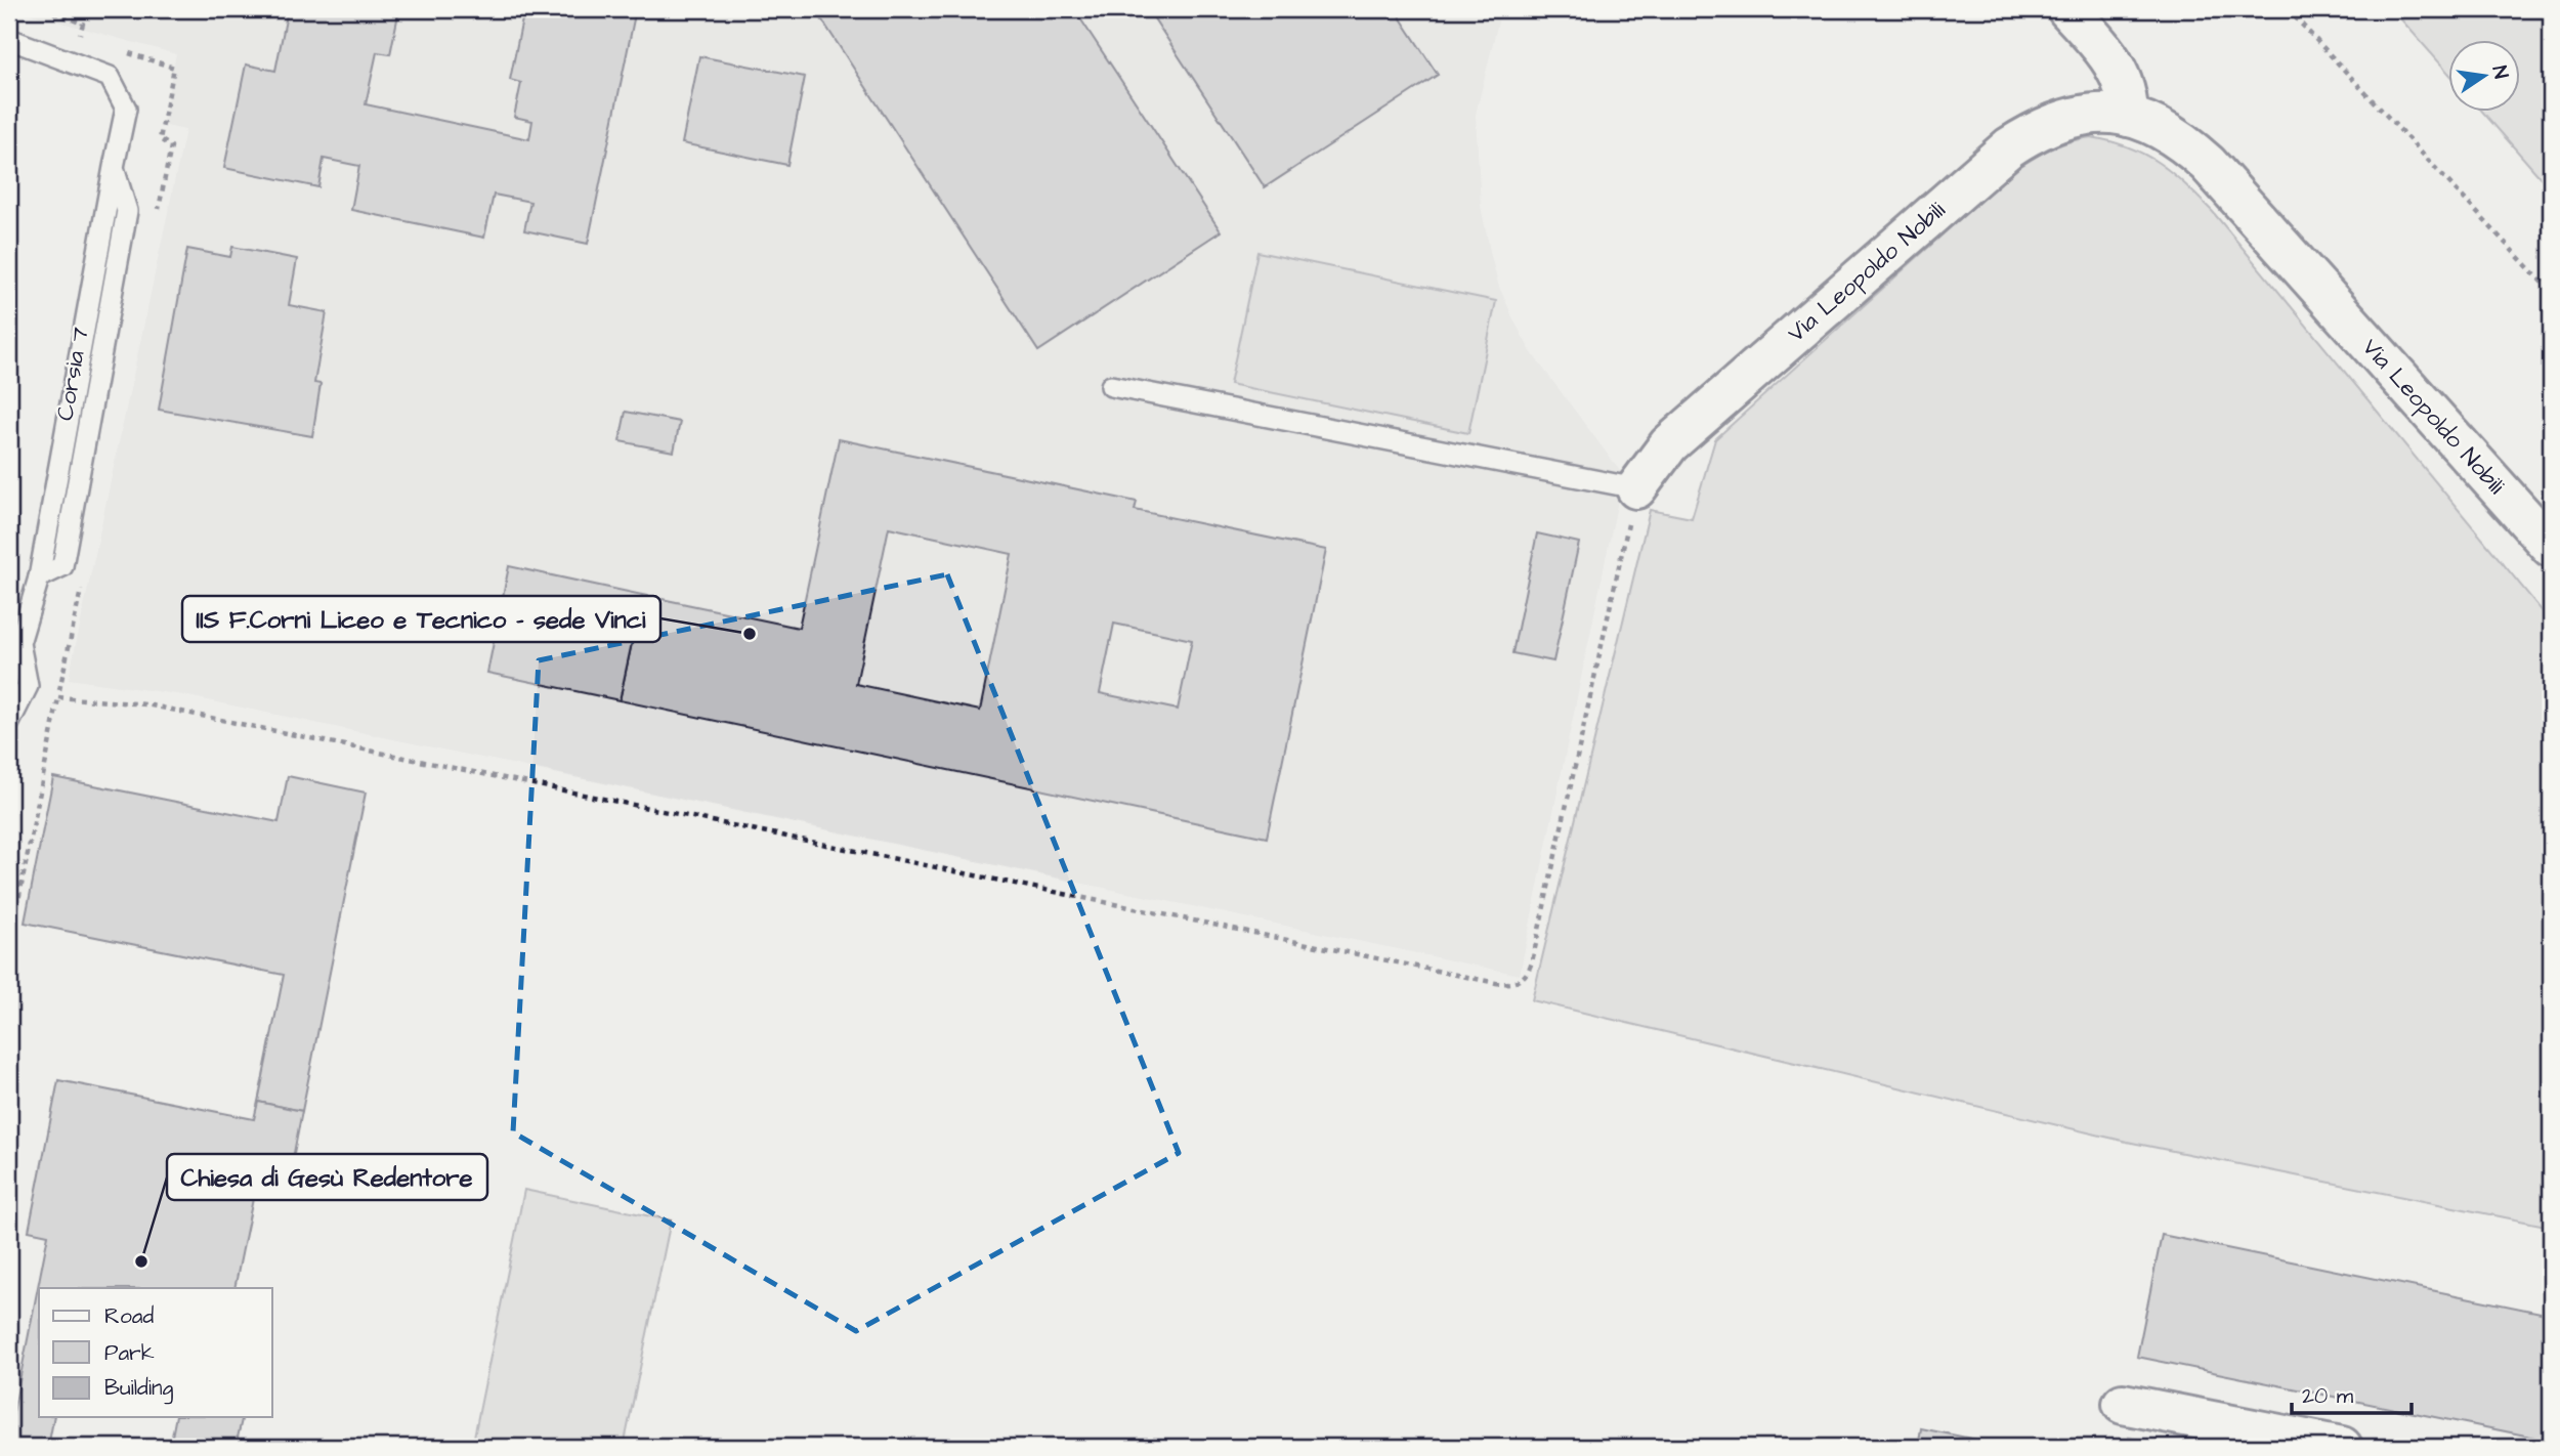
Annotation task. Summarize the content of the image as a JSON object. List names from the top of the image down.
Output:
{
  "streets": {
    "street": ["Via Leopoldo Nobili"]
  },
  "places": ["IIS F.Corni Liceo e Tecnico - sede Vinci", "Chiesa di Gesù Redentore"],
  "legend": ["Road", "Park", "Building"],
  "scale_bar": "20 m",
  "north": "right"
}
